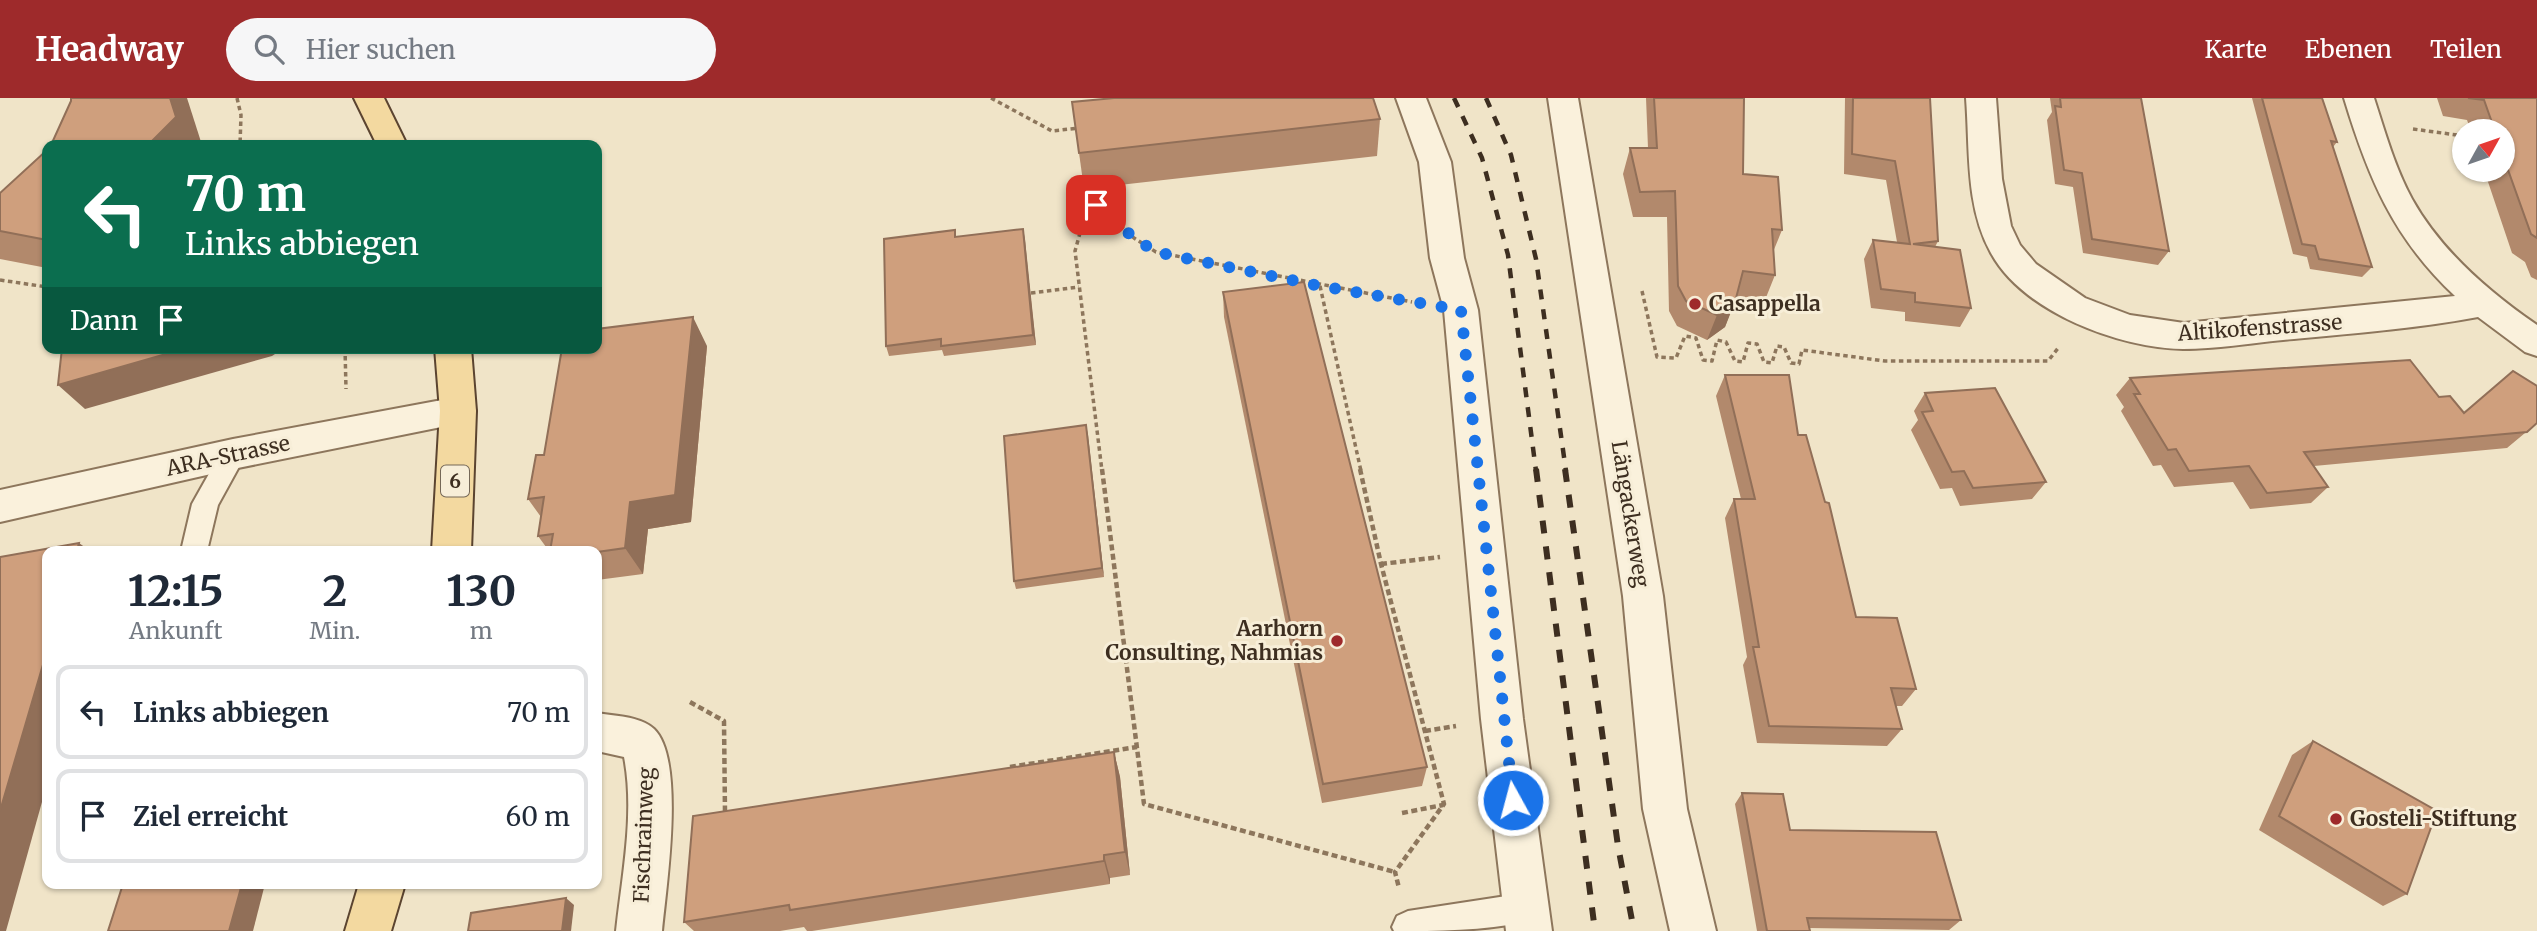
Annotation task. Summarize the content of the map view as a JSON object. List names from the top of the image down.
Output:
{
  "streets": {
    "main road": ["6"],
    "street": [
      "Altikofenstrasse",
      "ARA-Strasse",
      "Längackerweg",
      "Fischrainweg"
    ]
  },
  "crossings": [
    ["ARA-Strasse", "6"]
  ],
  "places": ["Casappella", "Aarhorn Consulting, Nahmias", "Gosteli-Stiftung"],
  "north": "top right",
  "page": {
    "header": "Headway",
    "search": "Hier suchen",
    "nav": ["Karte", "Ebenen", "Teilen"],
    "turn": ["70 m", "Links abbiegen"],
    "then": "Dann",
    "eta": [
      "12:15",
      "Ankunft",
      "2",
      "Min.",
      "130",
      "m"
    ],
    "list": [
      {
        "name": "Links abbiegen",
        "value": "70 m"
      },
      {
        "name": "Ziel erreicht",
        "value": "60 m"
      }
    ]
  }
}
